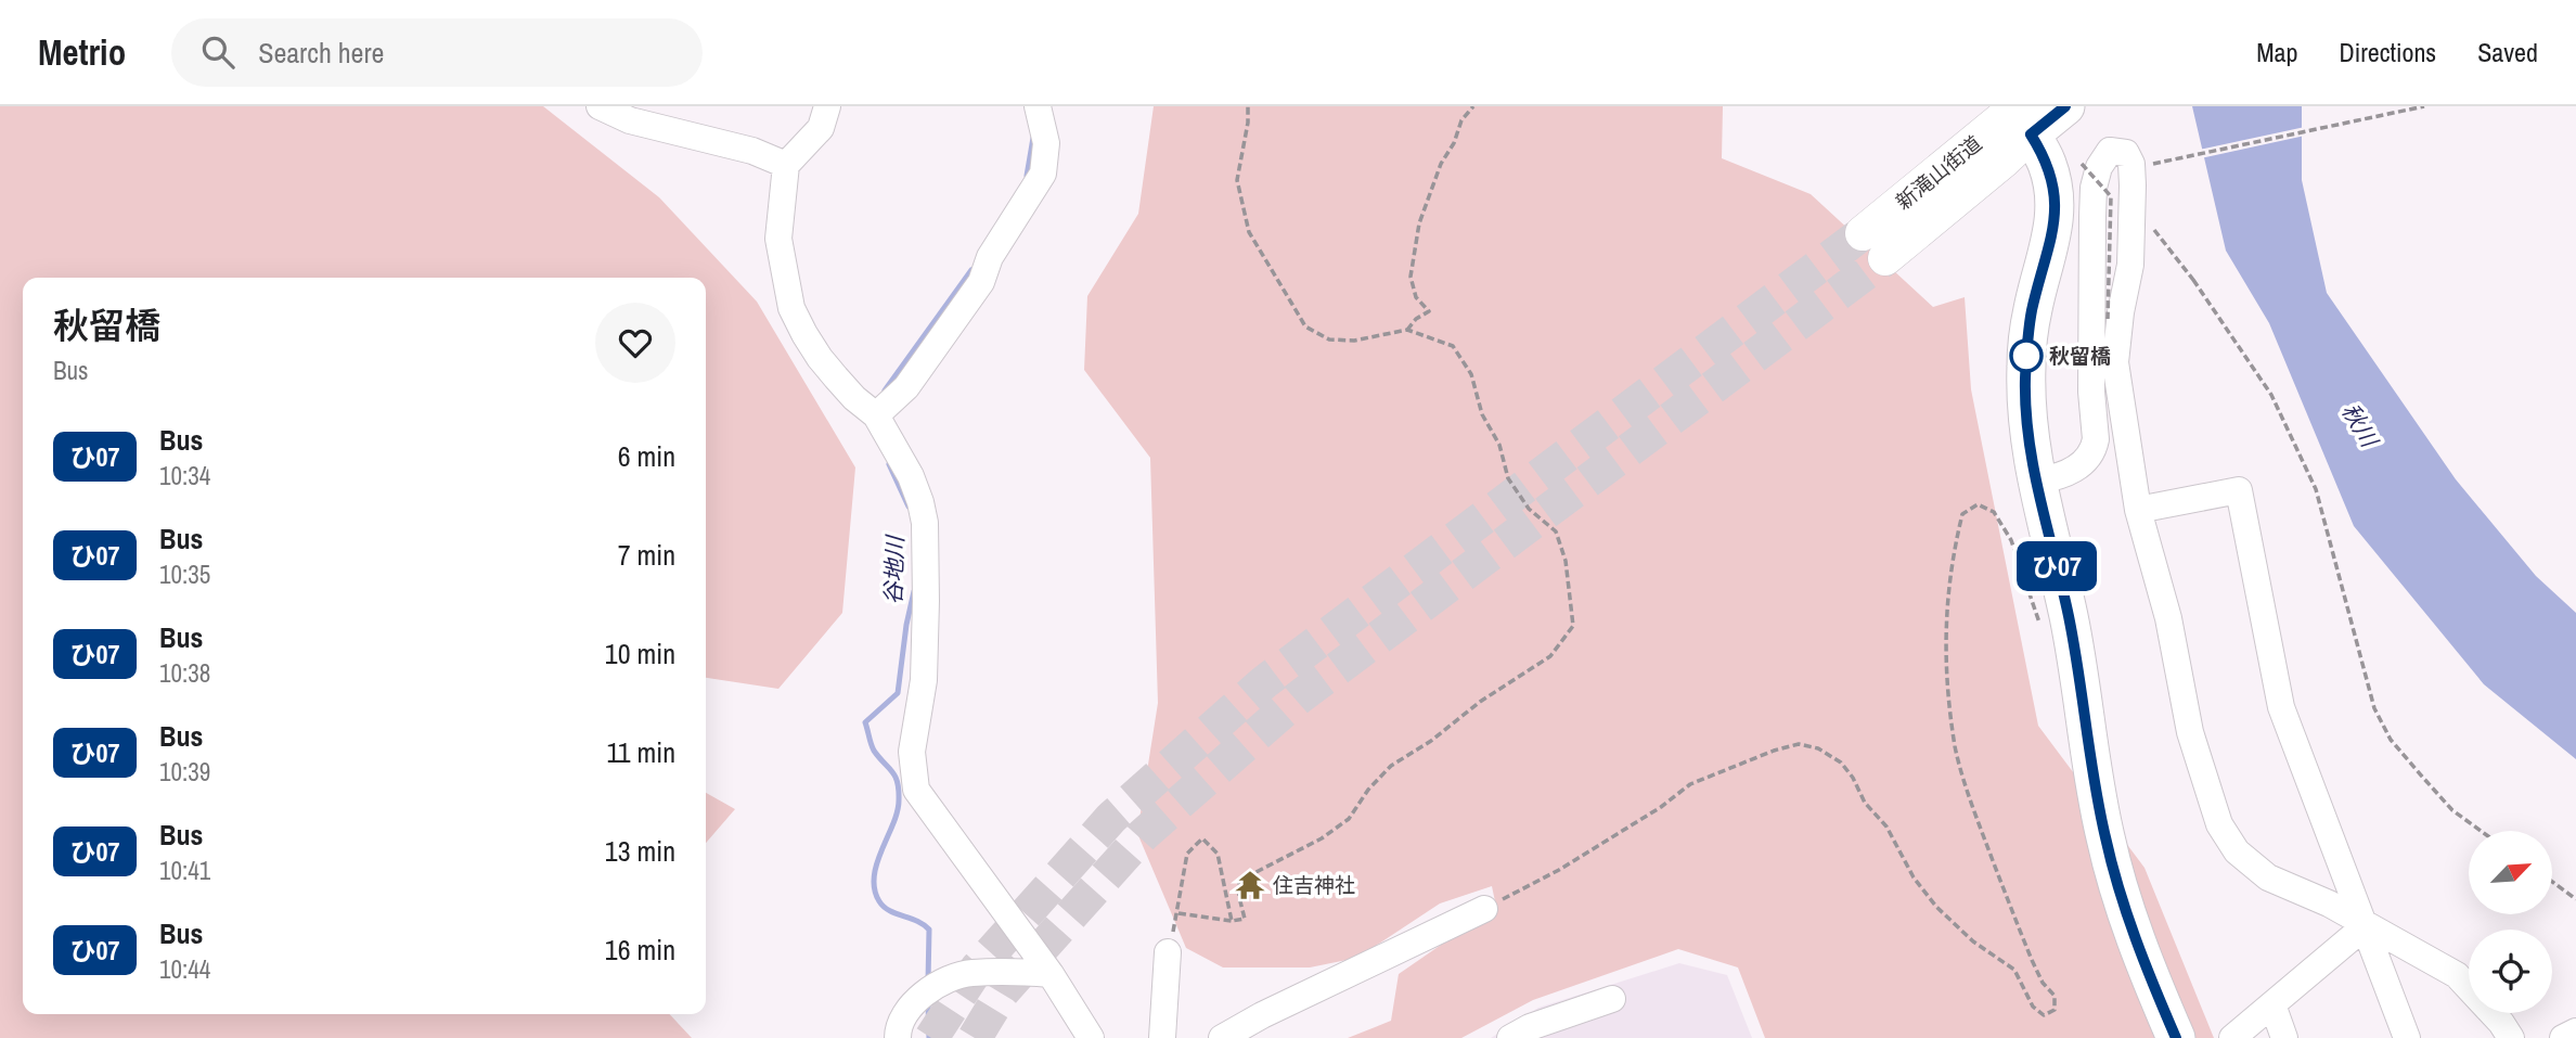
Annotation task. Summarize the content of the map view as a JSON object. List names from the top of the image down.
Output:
{
  "streets": {
    "main road": ["新滝山街道"]
  },
  "water": ["秋川", "谷地川"],
  "places": {
    "other": ["秋留橋"],
    "temple": ["住吉神社"]
  },
  "lines": ["bus line ひ07"],
  "north": "top right",
  "page": {
    "header": "Metrio",
    "search": "Search here",
    "nav": ["Map", "Directions", "Saved"],
    "on_map": "ひ07",
    "heading": ["秋留橋", "Bus"],
    "list": [
      {
        "mark": "ひ07",
        "name": "Bus",
        "note": "10:34",
        "value": "6 min"
      },
      {
        "mark": "ひ07",
        "name": "Bus",
        "note": "10:35",
        "value": "7 min"
      },
      {
        "mark": "ひ07",
        "name": "Bus",
        "note": "10:38",
        "value": "10 min"
      },
      {
        "mark": "ひ07",
        "name": "Bus",
        "note": "10:39",
        "value": "11 min"
      },
      {
        "mark": "ひ07",
        "name": "Bus",
        "note": "10:41",
        "value": "13 min"
      },
      {
        "mark": "ひ07",
        "name": "Bus",
        "note": "10:44",
        "value": "16 min"
      }
    ]
  }
}
